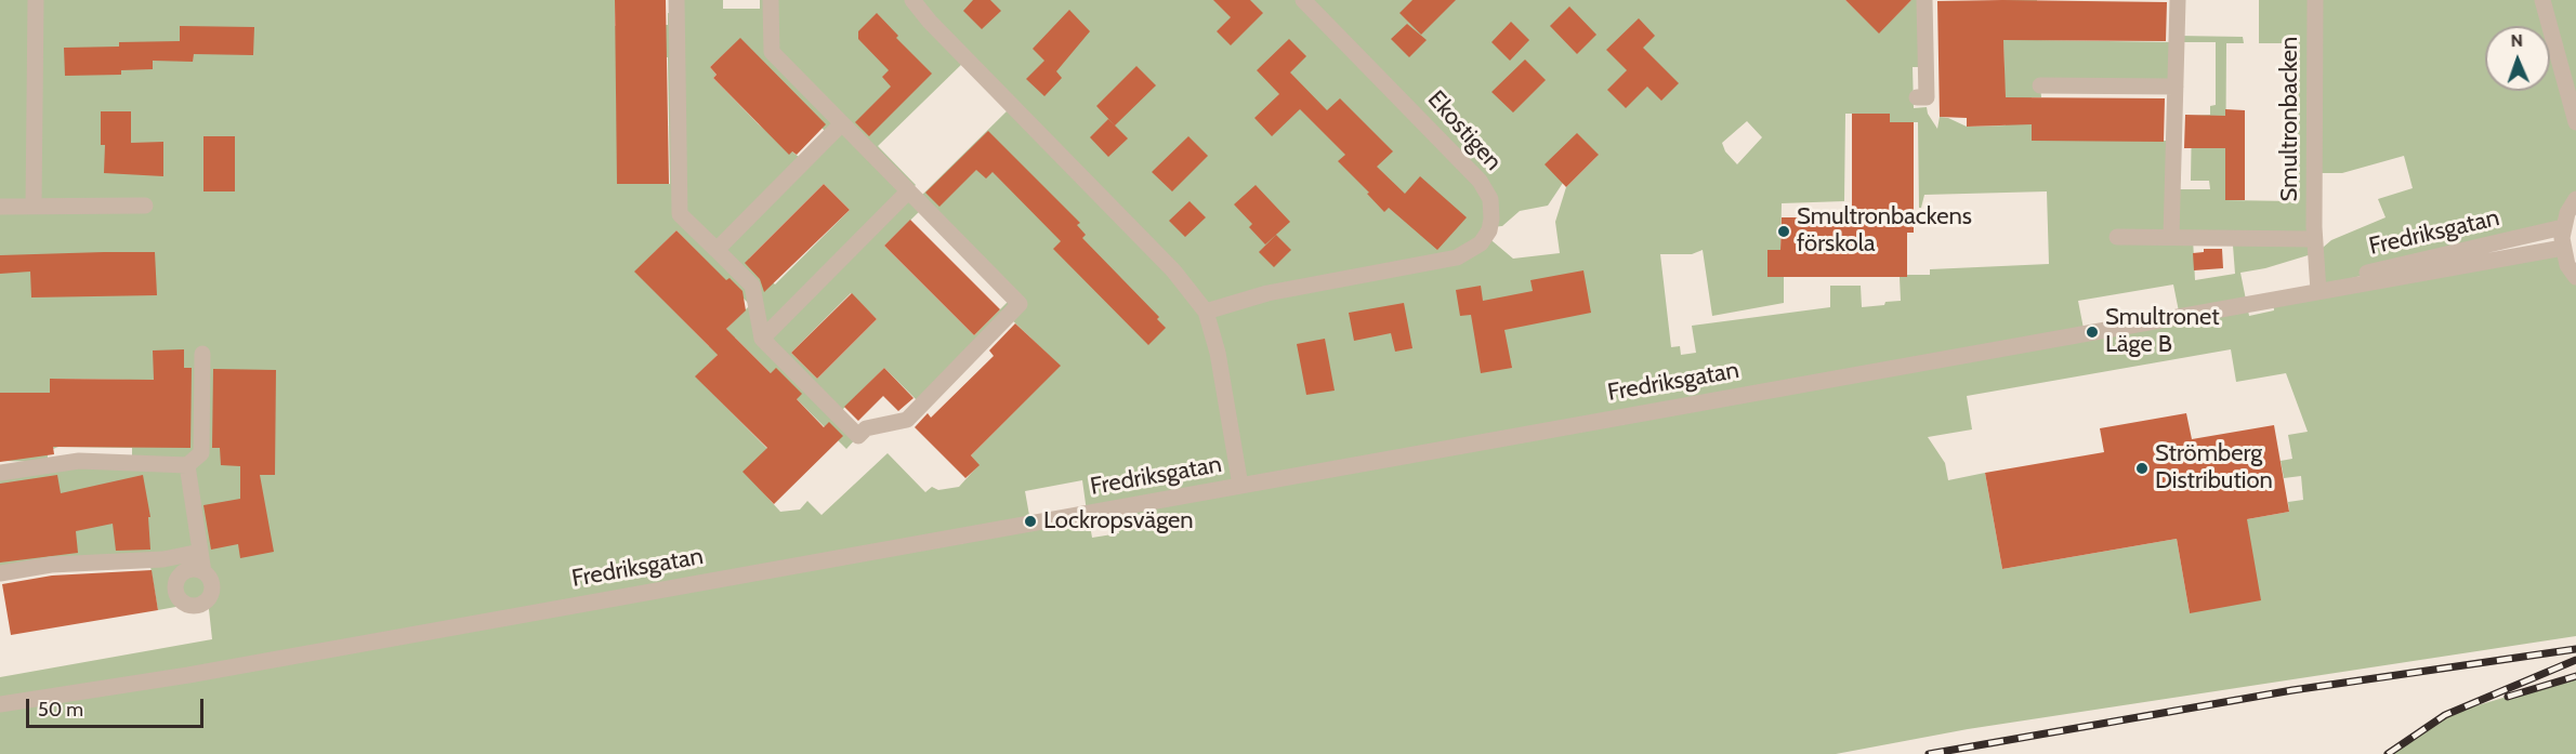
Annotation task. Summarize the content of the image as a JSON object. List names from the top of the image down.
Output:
{
  "streets": {
    "street": ["Smultronbacken", "Ekostigen", "Fredriksgatan"]
  },
  "crossings": [
    ["Smultronbacken", "Fredriksgatan"]
  ],
  "places": [
    "Smultronbackens förskola",
    "Smultronet Läge B",
    "Strömberg Distribution",
    "Lockropsvägen"
  ],
  "scale_bar": "50 m",
  "north": "top"
}
